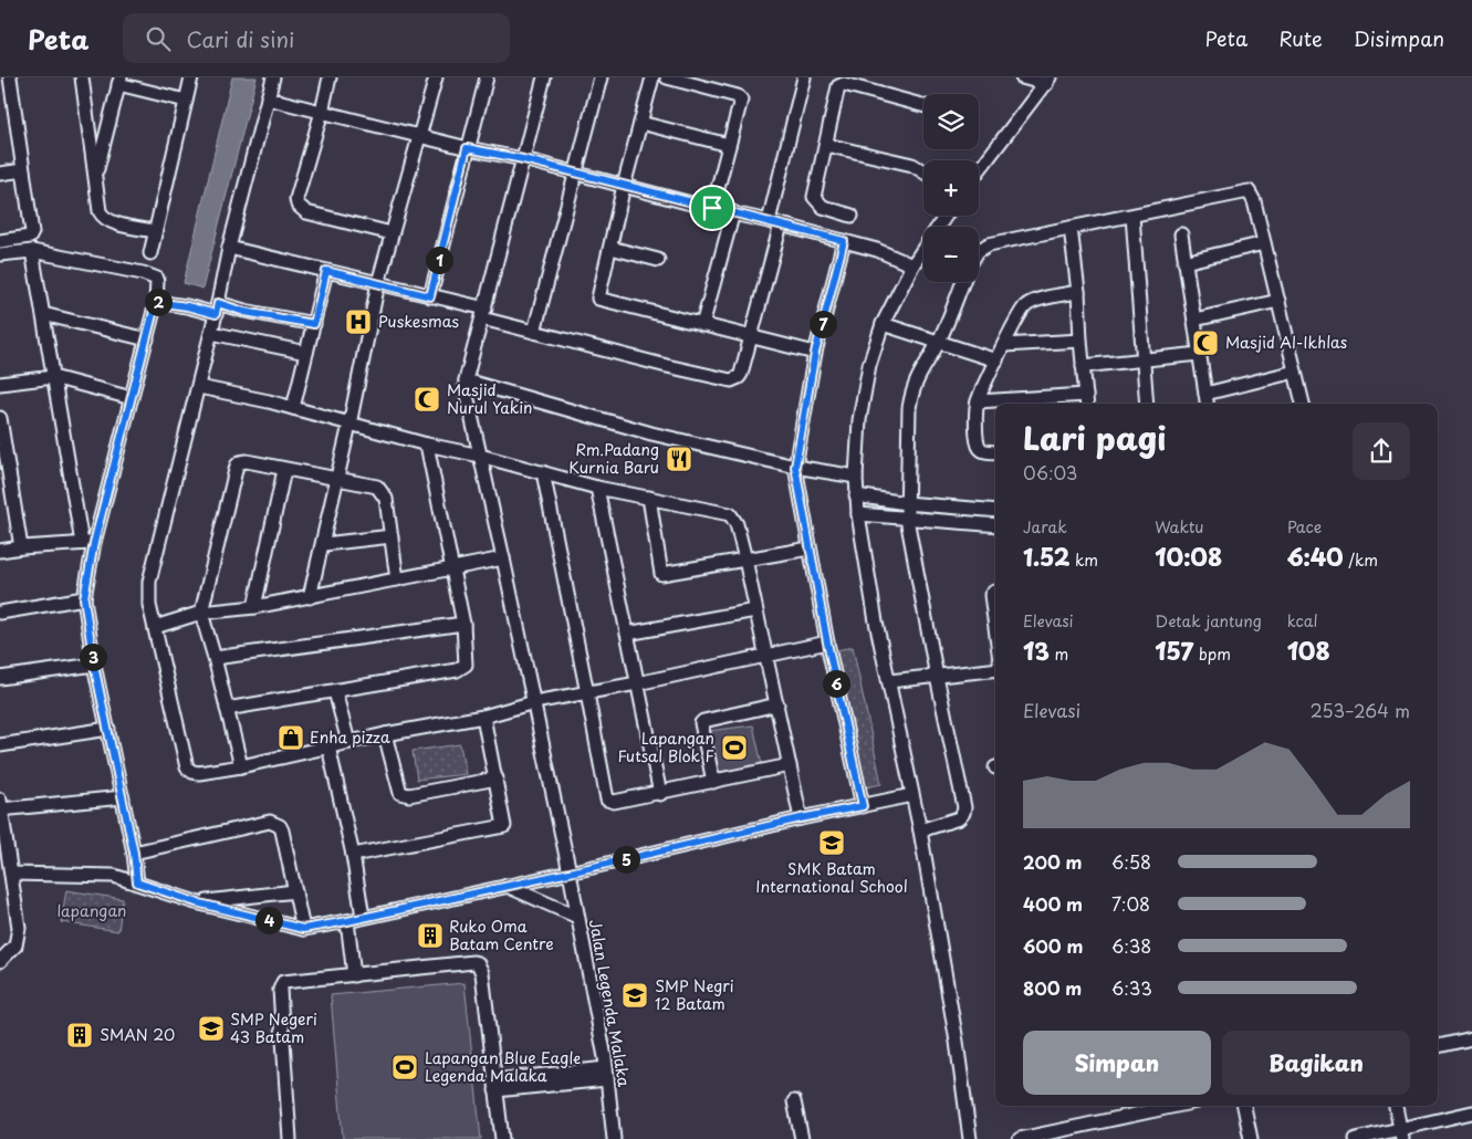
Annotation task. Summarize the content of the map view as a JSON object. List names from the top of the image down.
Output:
{
  "streets": {
    "street": ["Jalan Legenda Malaka"]
  },
  "parks": ["lapangan"],
  "places": {
    "hospital": ["Puskesmas"],
    "mosque": ["Masjid Al-Ikhlas", "Masjid Nurul Yakin"],
    "restaurant": ["Rm.Padang Kurnia Baru"],
    "shop": ["Enha pizza"],
    "sports": ["Lapangan Futsal Blok F", "Lapangan Blue Eagle Legenda Malaka"],
    "school or university": ["SMK Batam International School", "SMP Negri 12 Batam", "SMP Negeri 43 Batam"],
    "building": ["Ruko Oma Batam Centre", "SMAN 20"]
  },
  "page": {
    "header": "Peta",
    "search": "Cari di sini",
    "nav": ["Peta", "Rute", "Disimpan"],
    "map_buttons": ["+", "−"],
    "pins": [
      "1",
      "2",
      "7",
      "3",
      "6",
      "5",
      "4"
    ],
    "heading": ["Lari pagi", "06:03"],
    "stats": [
      ["Jarak", "1.52 km"],
      ["Waktu", "10:08"],
      ["Pace", "6:40 /km"],
      ["Elevasi", "13 m"],
      ["Detak jantung", "157 bpm"],
      ["kcal", "108"]
    ],
    "chart": ["Elevasi", "253–264 m"],
    "list": [
      {
        "name": "200 m",
        "note": "6:58"
      },
      {
        "name": "400 m",
        "note": "7:08"
      },
      {
        "name": "600 m",
        "note": "6:38"
      },
      {
        "name": "800 m",
        "note": "6:33"
      }
    ],
    "buttons": ["Simpan", "Bagikan"]
  }
}
